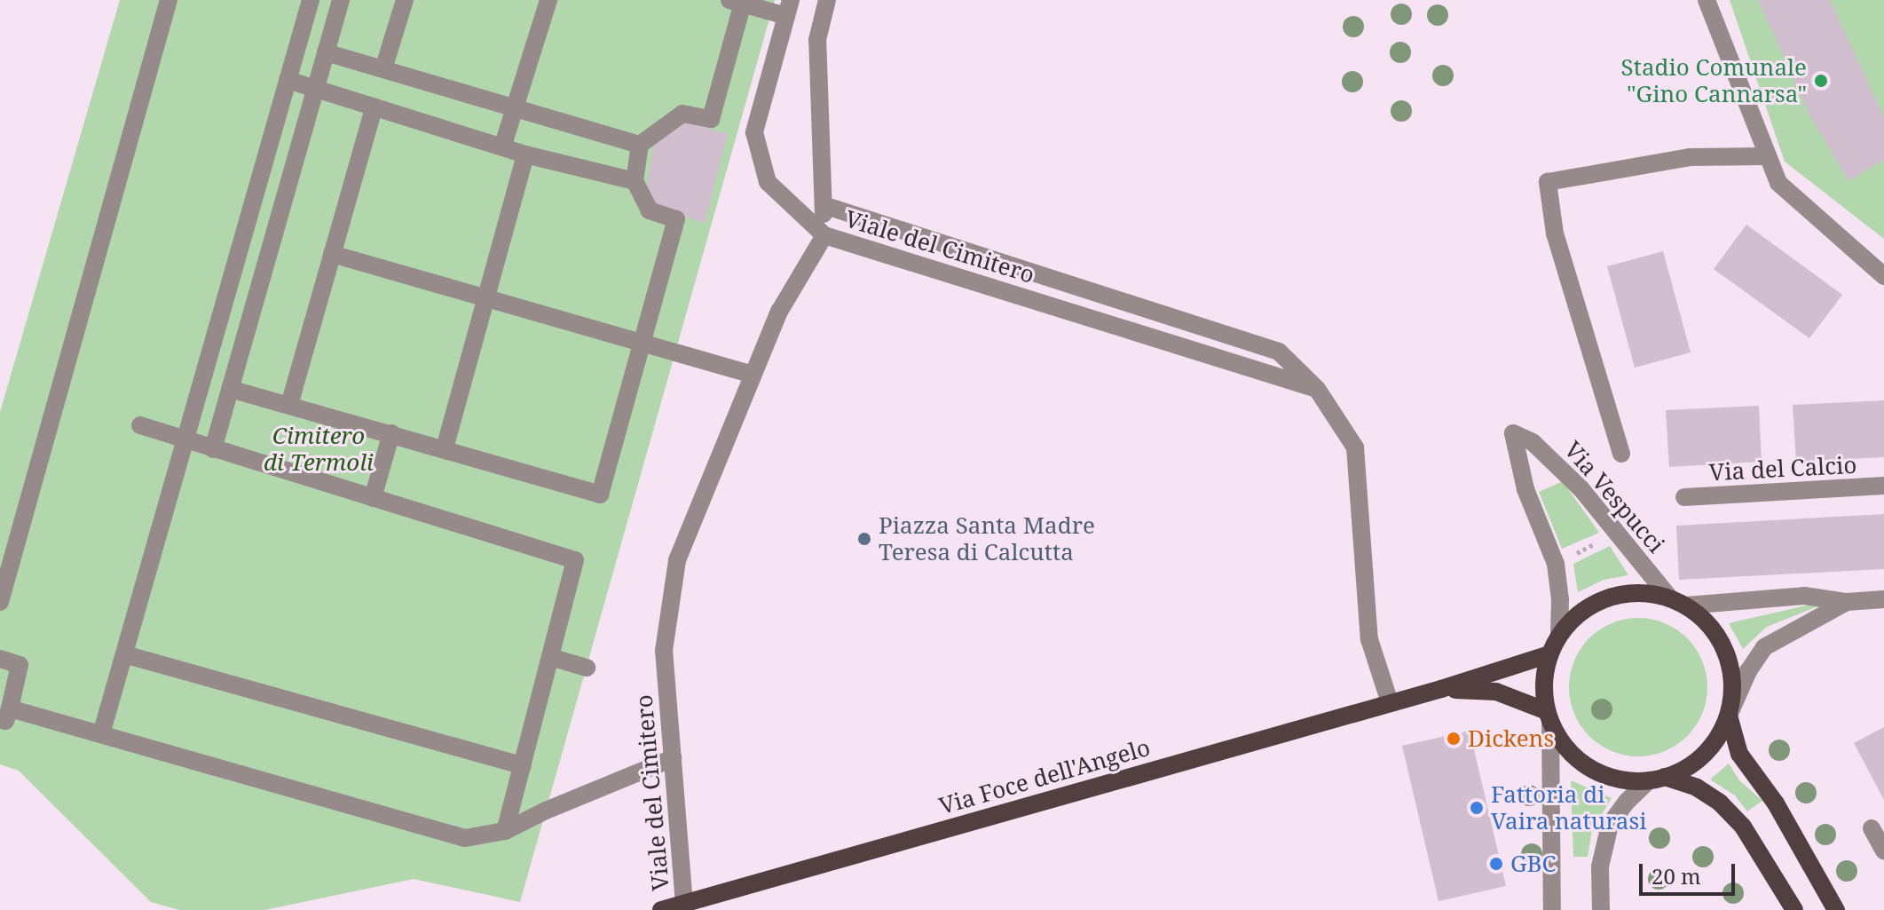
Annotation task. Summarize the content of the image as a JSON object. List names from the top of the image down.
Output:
{
  "streets": {
    "main road": ["Via Foce dell'Angelo"],
    "street": ["Viale del Cimitero", "Via del Calcio", "Via Vespucci"]
  },
  "crossings": [
    ["Viale del Cimitero", "Via Foce dell'Angelo"],
    ["Via Vespucci", "Via Foce dell'Angelo"]
  ],
  "parks": ["Cimitero di Termoli"],
  "places": [
    "Stadio Comunale \"Gino Cannarsa\"",
    "Piazza Santa Madre Teresa di Calcutta",
    "Dickens",
    "Fattoria di Vaira naturasi",
    "GBC"
  ],
  "scale_bar": "20 m"
}
